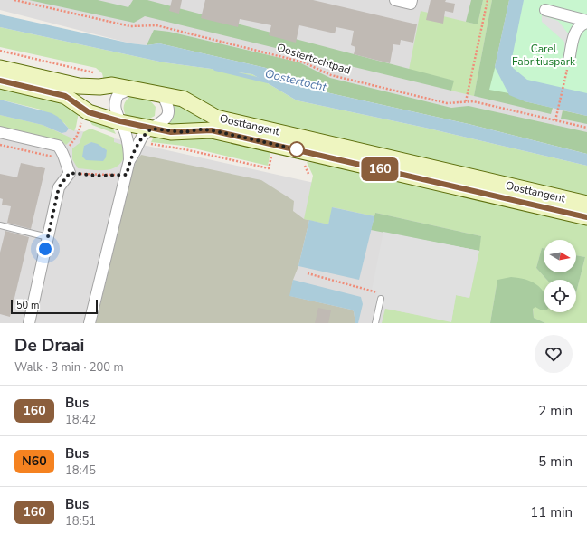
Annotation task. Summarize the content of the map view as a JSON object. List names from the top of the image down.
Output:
{
  "streets": {
    "main road": ["Oosttangent"],
    "path": ["Oostertochtpad"]
  },
  "water": ["Oostertocht"],
  "parks": ["Carel Fabritiuspark"],
  "lines": ["bus line 160"],
  "scale_bar": "50 m",
  "north": "right",
  "page": {
    "on_map": "160",
    "scale": "50 m",
    "heading": ["De Draai", "Walk · 3 min · 200 m"],
    "list": [
      {
        "mark": "160",
        "name": "Bus",
        "note": "18:42",
        "value": "2 min"
      },
      {
        "mark": "N60",
        "name": "Bus",
        "note": "18:45",
        "value": "5 min"
      },
      {
        "mark": "160",
        "name": "Bus",
        "note": "18:51",
        "value": "11 min"
      }
    ]
  }
}
